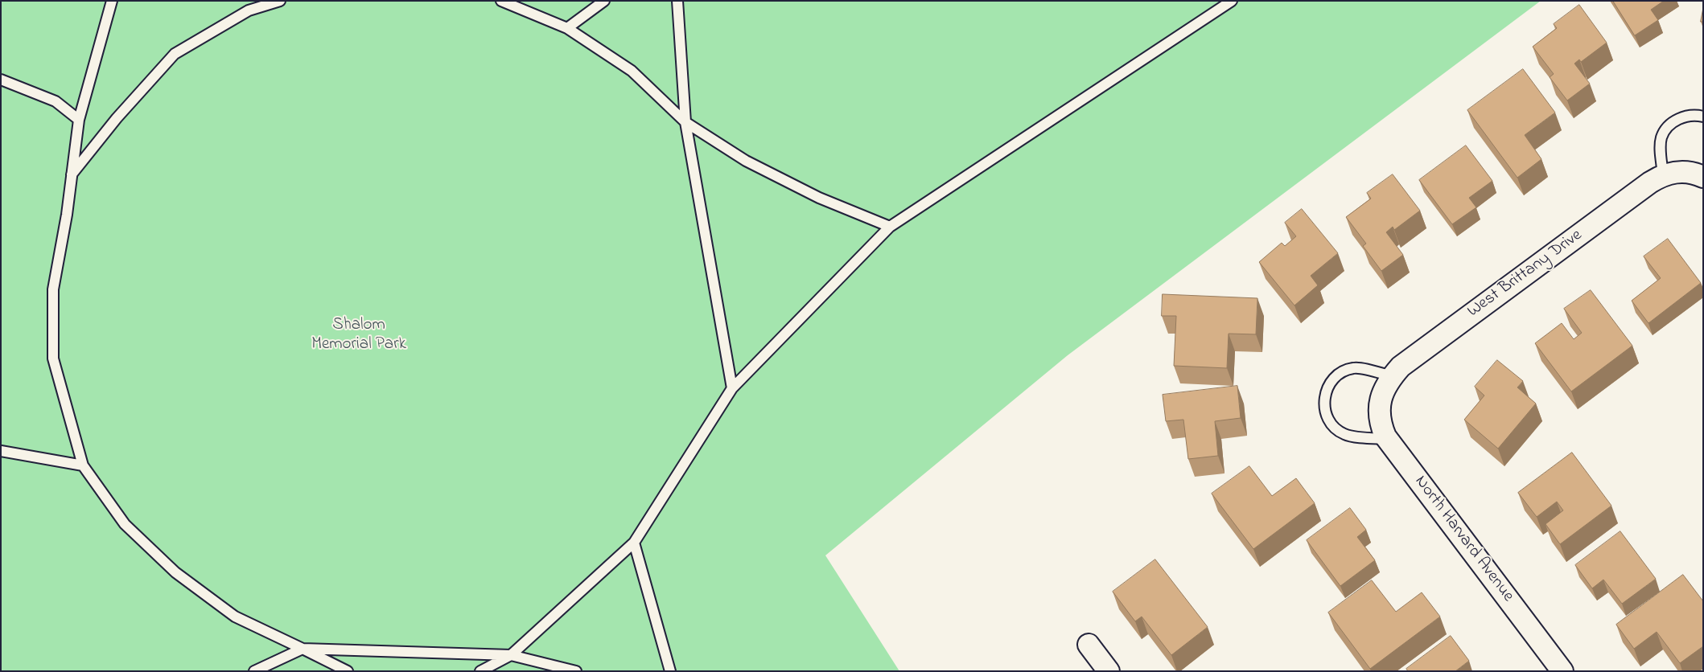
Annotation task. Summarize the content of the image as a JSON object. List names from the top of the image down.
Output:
{
  "streets": {
    "street": ["West Brittany Drive", "North Harvard Avenue"]
  },
  "crossings": [
    ["West Brittany Drive", "North Harvard Avenue"]
  ],
  "parks": ["Shalom Memorial Park"]
}
